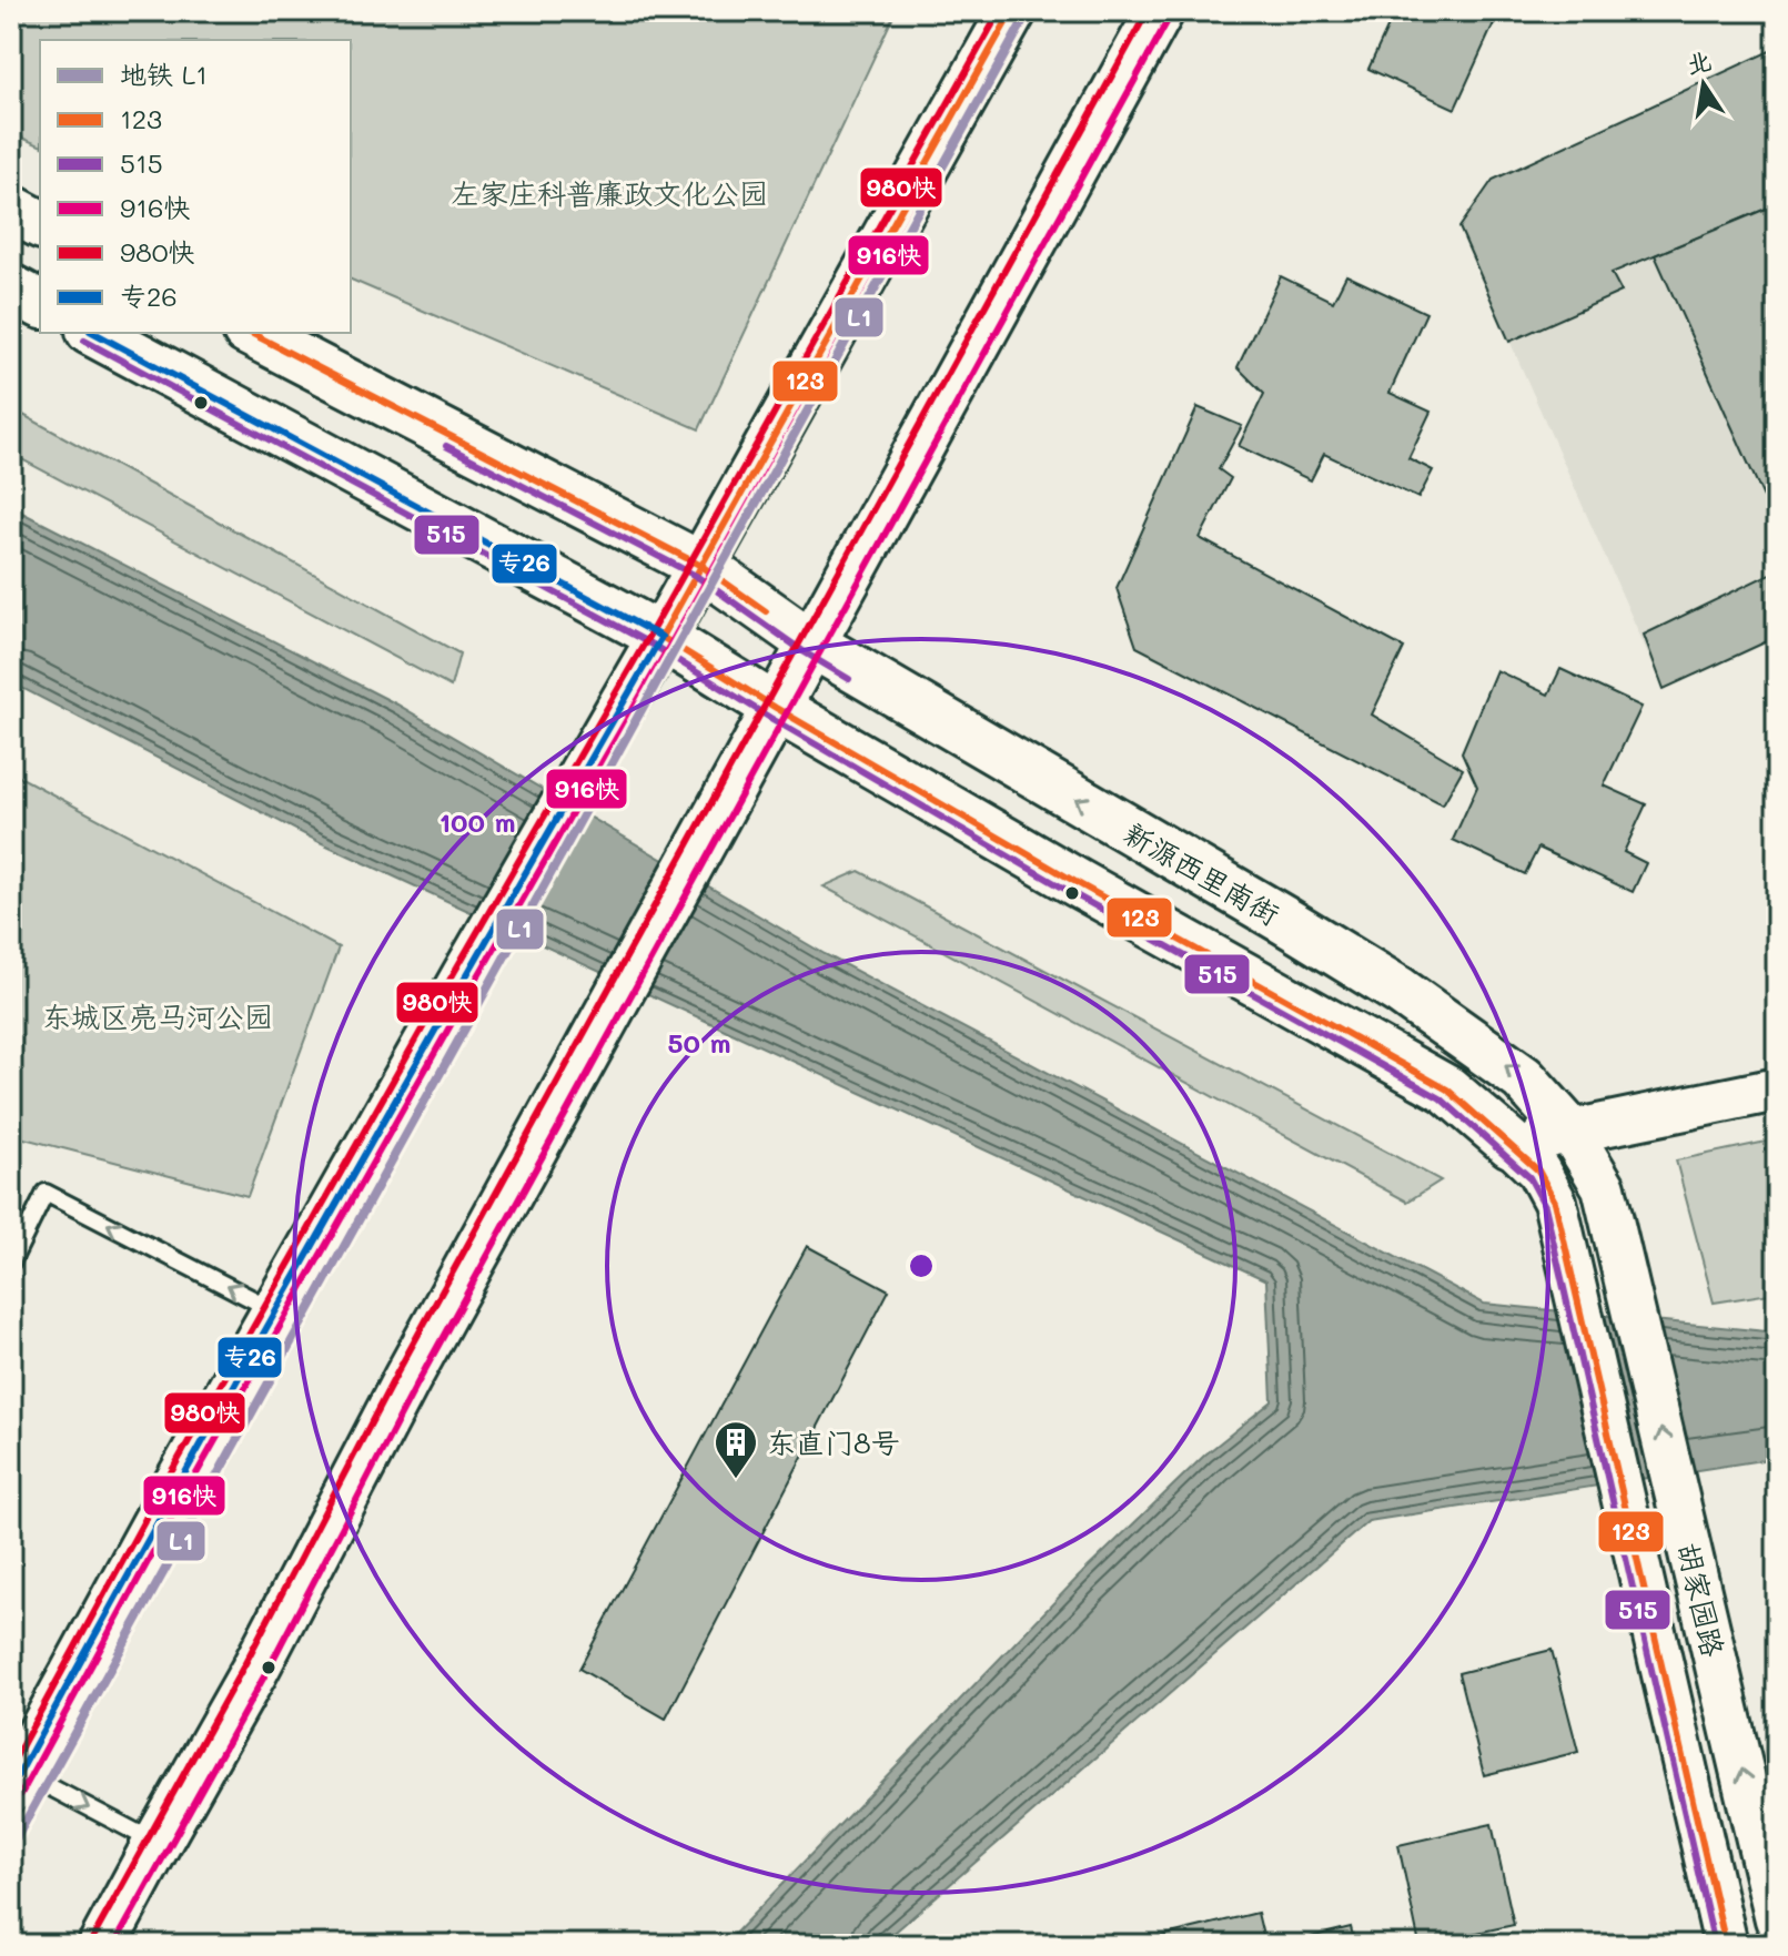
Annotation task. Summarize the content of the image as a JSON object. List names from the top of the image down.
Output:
{
  "streets": {
    "main road": ["新源西里南街"],
    "street": ["胡家园路"]
  },
  "crossings": [
    ["新源西里南街", "胡家园路"]
  ],
  "parks": ["左家庄科普廉政文化公园", "东城区亮马河公园"],
  "places": {
    "building": ["东直门8号"]
  },
  "lines": [
    "metro line L1",
    "transit line 123",
    "transit line 980快",
    "transit line 916快",
    "transit line 专26",
    "transit line 515"
  ],
  "legend": [
    "地铁 L1",
    "123",
    "515",
    "916快",
    "980快",
    "专26"
  ],
  "north": "top",
  "rings": ["100 m", "50 m"]
}
